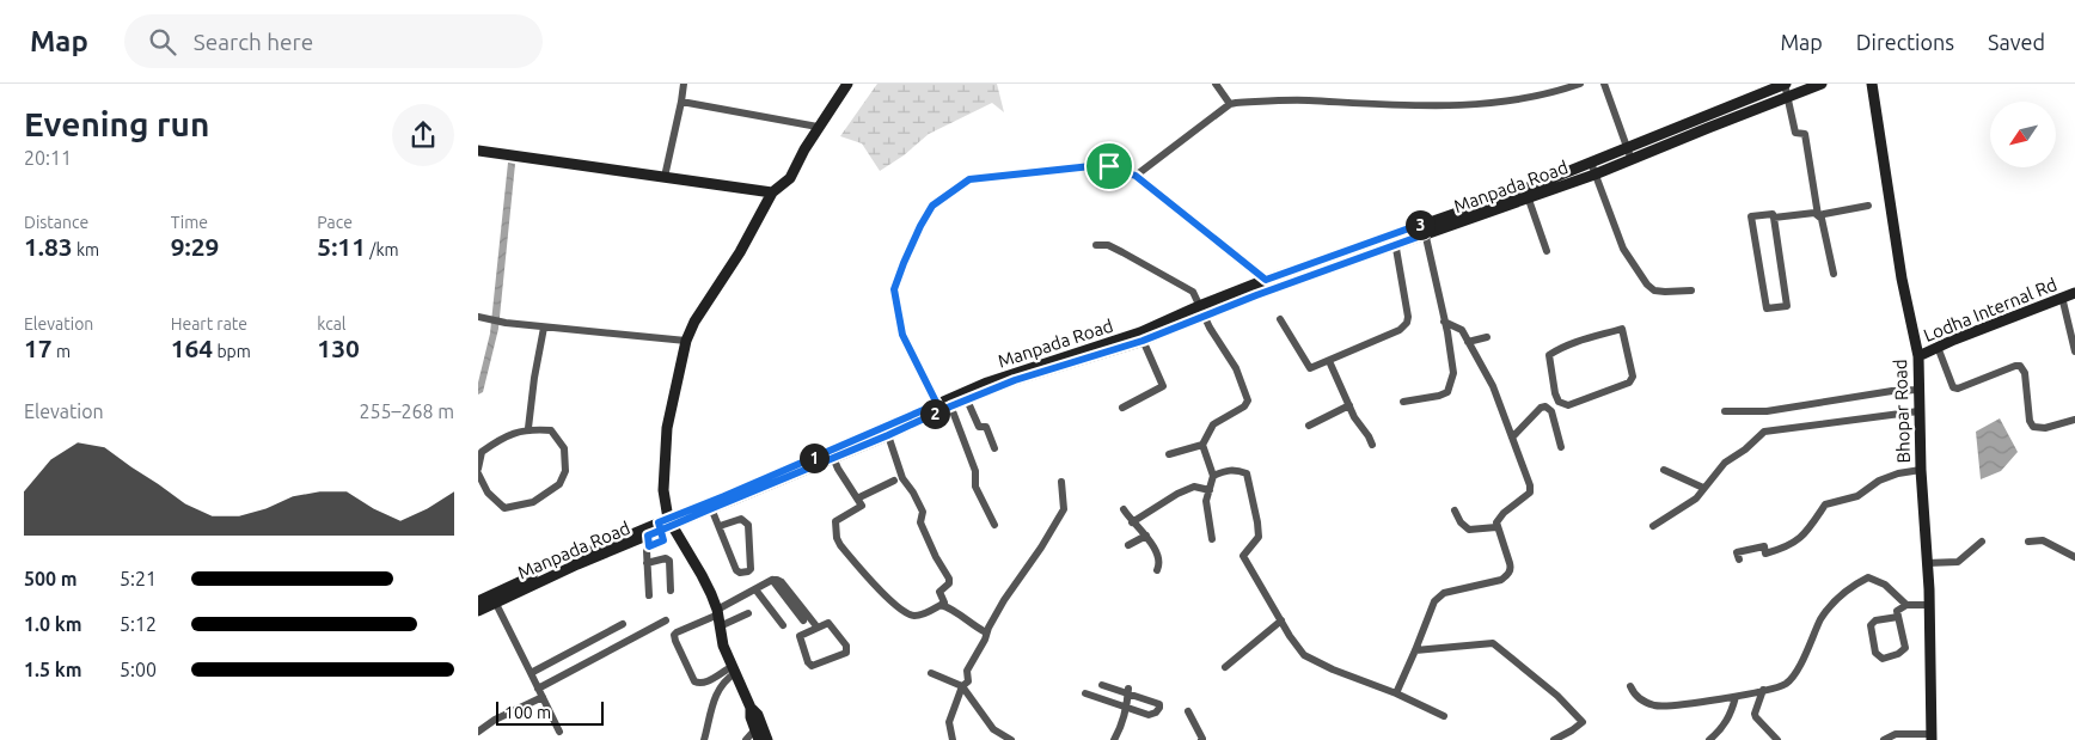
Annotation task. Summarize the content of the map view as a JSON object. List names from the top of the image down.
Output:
{
  "streets": {
    "street": ["Manpada Road", "Lodha Internal Rd", "Bhopar Road"]
  },
  "crossings": [
    ["Lodha Internal Rd", "Bhopar Road"]
  ],
  "scale_bar": "100 m",
  "north": "bottom left",
  "page": {
    "header": "Map",
    "search": "Search here",
    "nav": ["Map", "Directions", "Saved"],
    "heading": ["Evening run", "20:11"],
    "stats": [
      ["Distance", "1.83 km"],
      ["Time", "9:29"],
      ["Pace", "5:11 /km"],
      ["Elevation", "17 m"],
      ["Heart rate", "164 bpm"],
      ["kcal", "130"]
    ],
    "pins": ["3", "2", "1"],
    "chart": ["Elevation", "255–268 m"],
    "list": [
      {
        "name": "500 m",
        "note": "5:21"
      },
      {
        "name": "1.0 km",
        "note": "5:12"
      },
      {
        "name": "1.5 km",
        "note": "5:00"
      }
    ],
    "scale": "100 m"
  }
}
